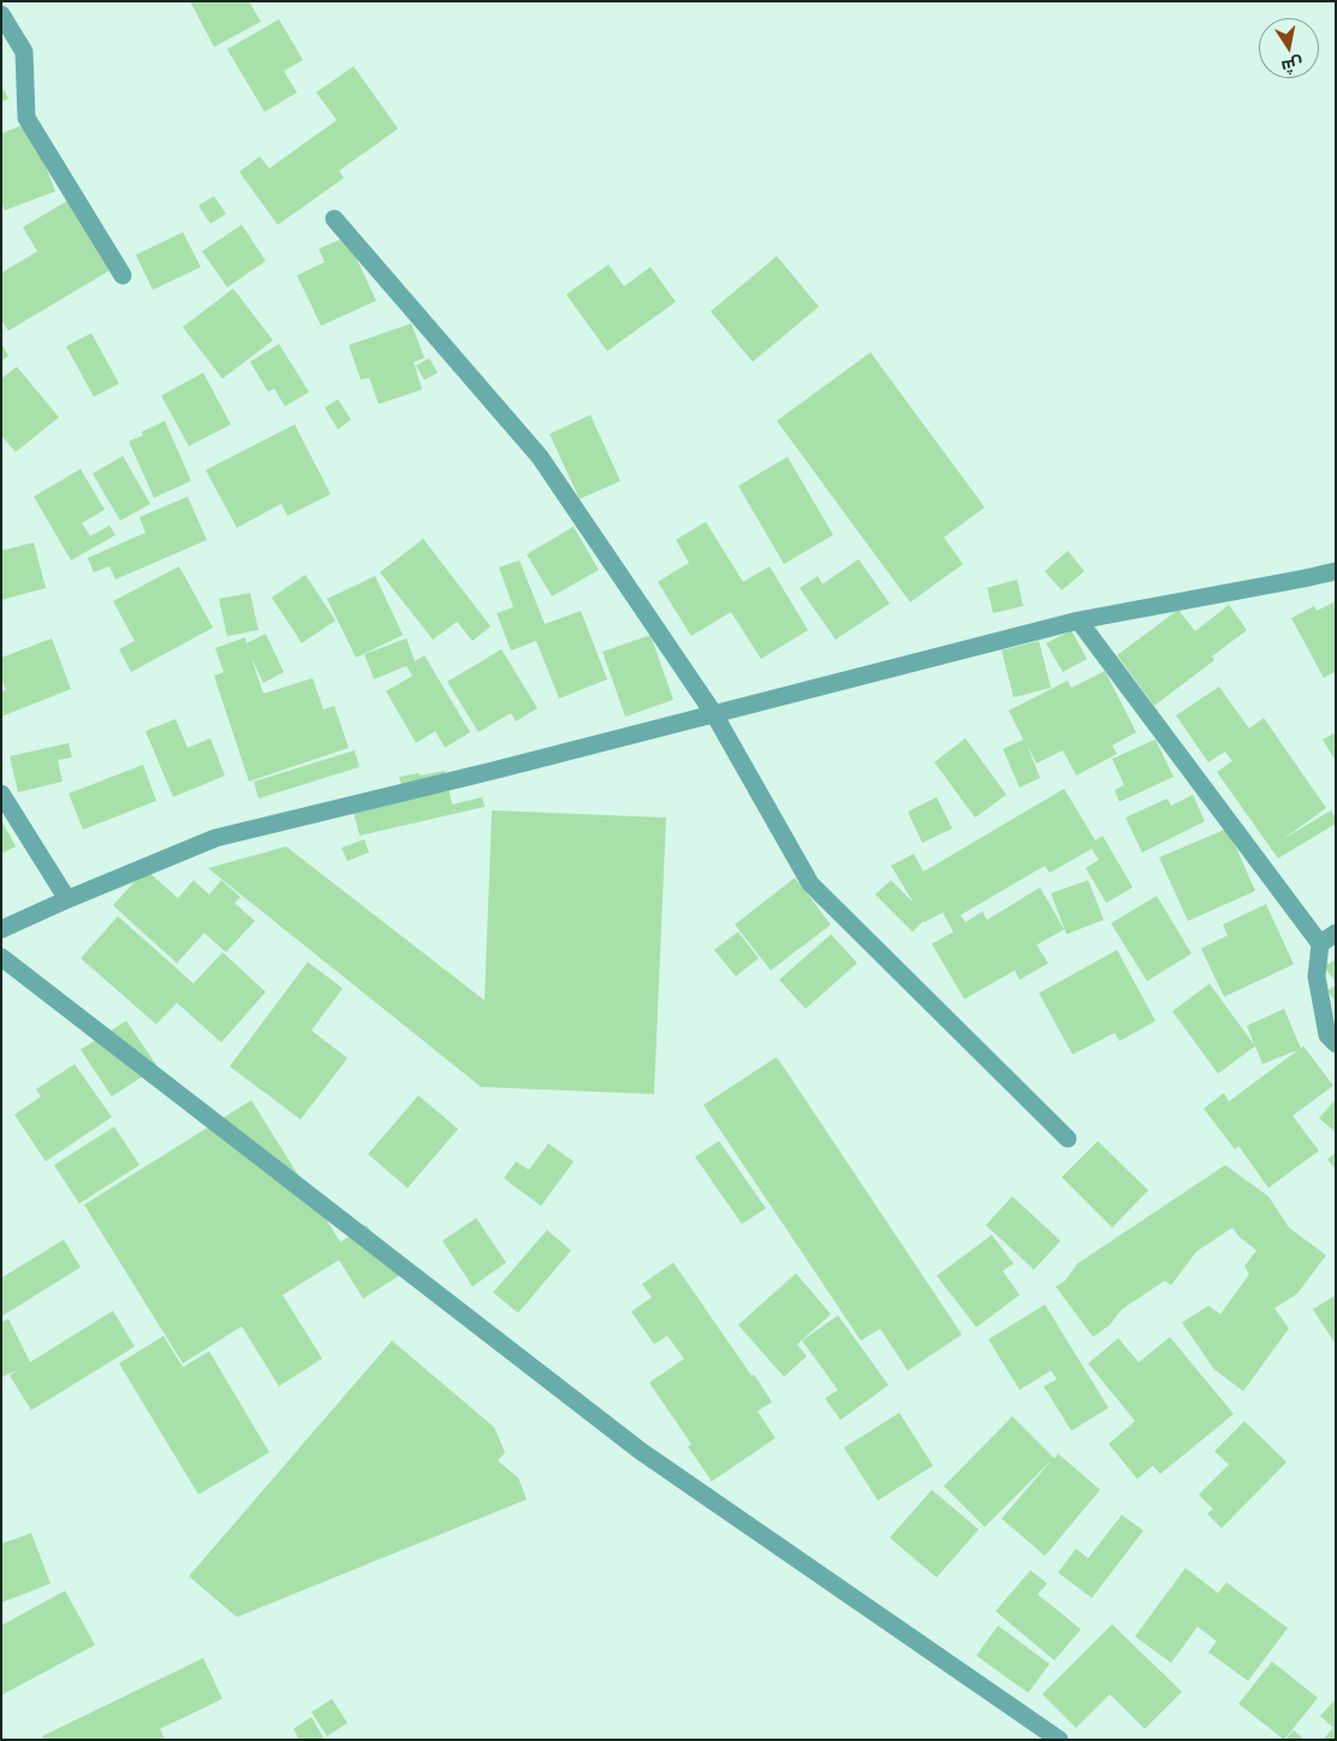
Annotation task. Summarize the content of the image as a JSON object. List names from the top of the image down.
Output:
{
  "north": "bottom"
}
